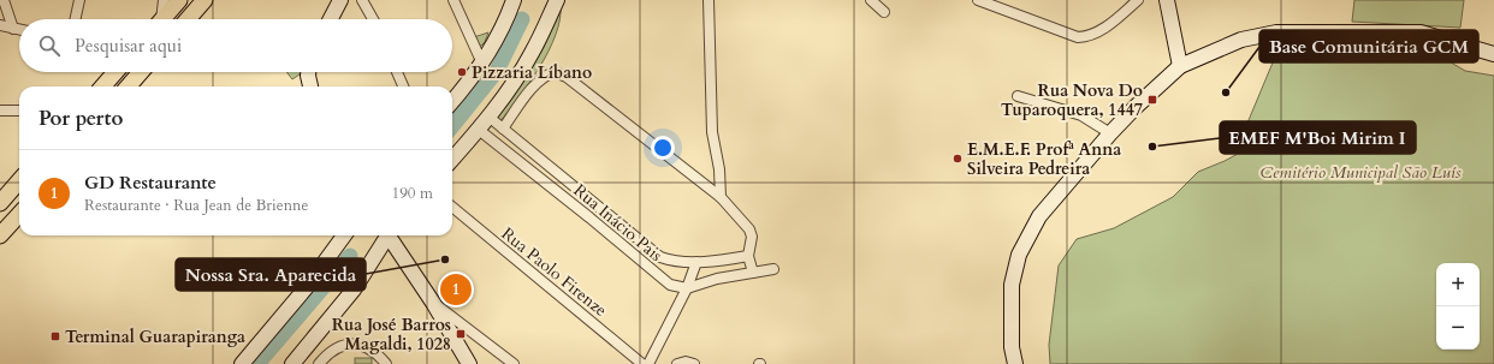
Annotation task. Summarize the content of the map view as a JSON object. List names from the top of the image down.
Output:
{
  "streets": {
    "street": ["Rua Inácio Pais", "Rua Paolo Firenze"]
  },
  "parks": ["Cemitério Municipal São Luís"],
  "places": {
    "other": [
      "Pizzaria Líbano",
      "Base Comunitária GCM",
      "EMEF M'Boi Mirim I",
      "E.M.E.F. Profª Anna Silveira Pedreira",
      "Nossa Sra. Aparecida"
    ],
    "transit": ["Rua Nova Do Tuparoquera, 1447", "Rua José Barros Magaldi, 1028", "Terminal Guarapiranga"]
  },
  "page": {
    "search": "Pesquisar aqui",
    "heading": "Por perto",
    "list": [
      {
        "mark": "1",
        "name": "GD Restaurante",
        "note": "Restaurante · Rua Jean de Brienne",
        "value": "190 m"
      }
    ],
    "map_buttons": ["+", "−"],
    "pins": "1"
  }
}
